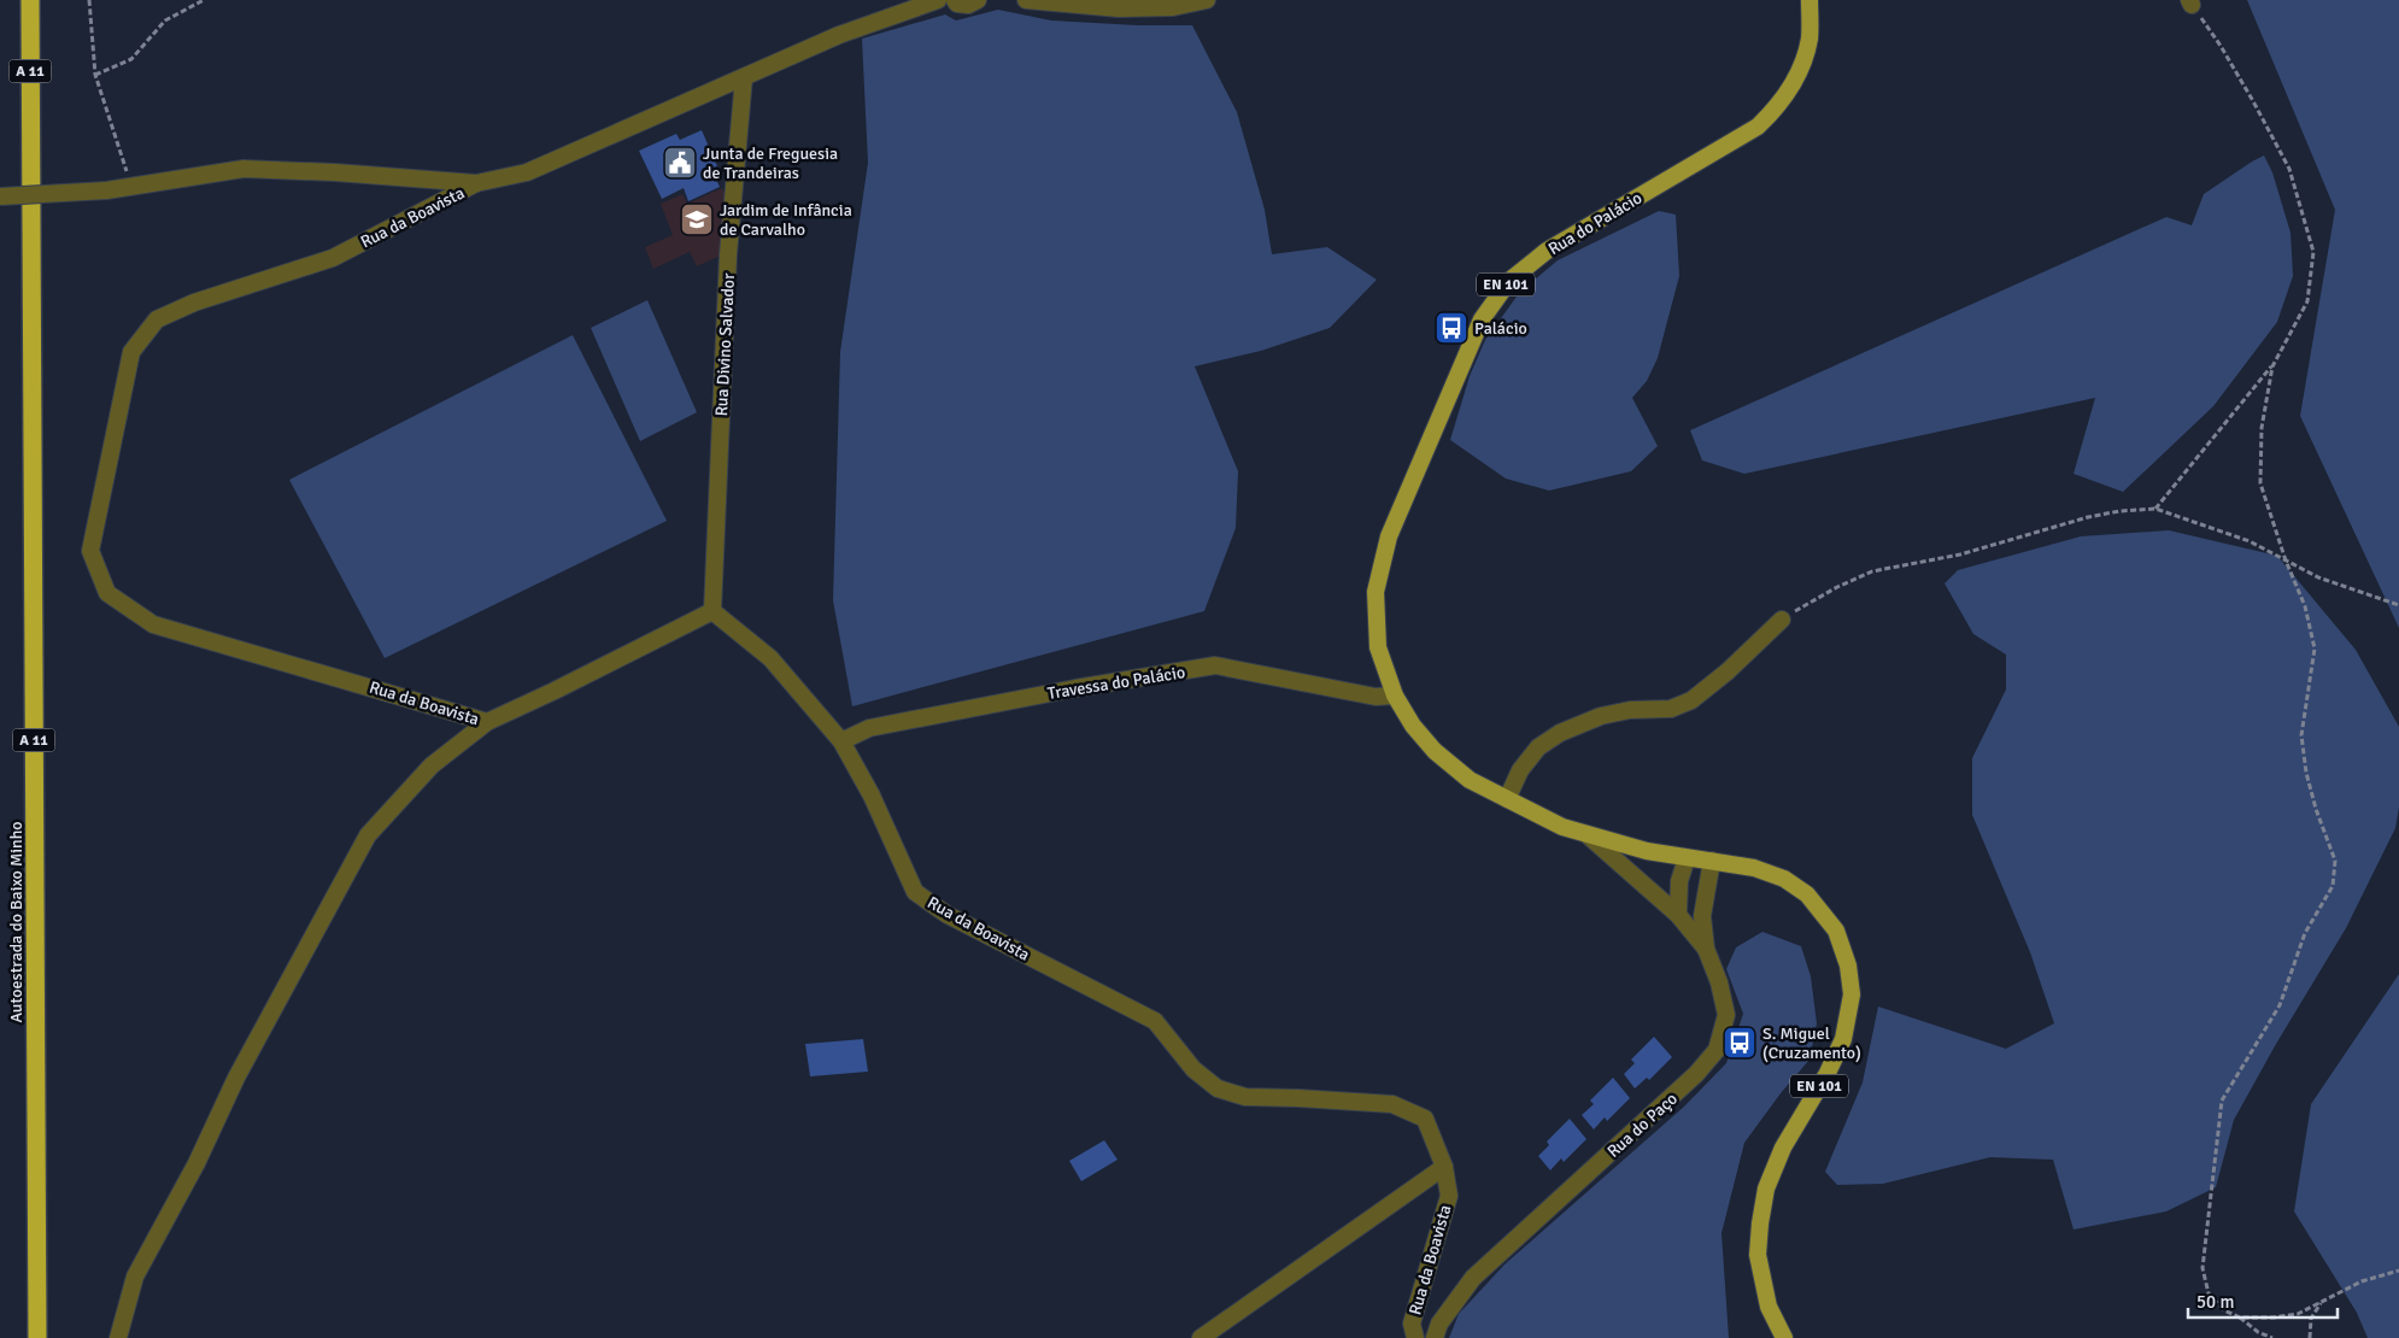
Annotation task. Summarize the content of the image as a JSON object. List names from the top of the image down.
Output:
{
  "streets": {
    "highway": ["A 11", "Autoestrada do Baixo Minho"],
    "main road": ["Rua do Palácio", "EN 101"],
    "street": [
      "Rua da Boavista",
      "Rua Divino Salvador",
      "Travessa do Palácio",
      "Rua do Paço"
    ]
  },
  "crossings": [
    ["Rua da Boavista", "Rua Divino Salvador"],
    ["Rua da Boavista", "Travessa do Palácio"],
    ["Rua do Palácio", "EN 101"],
    ["Rua do Palácio", "Travessa do Palácio"],
    ["EN 101", "Travessa do Palácio"],
    ["EN 101", "Rua do Paço"]
  ],
  "places": {
    "public building": ["Junta de Freguesia de Trandeiras"],
    "school or university": ["Jardim de Infância de Carvalho"],
    "bus stop": ["Palácio", "S. Miguel (Cruzamento)"]
  },
  "scale_bar": "50 m"
}
